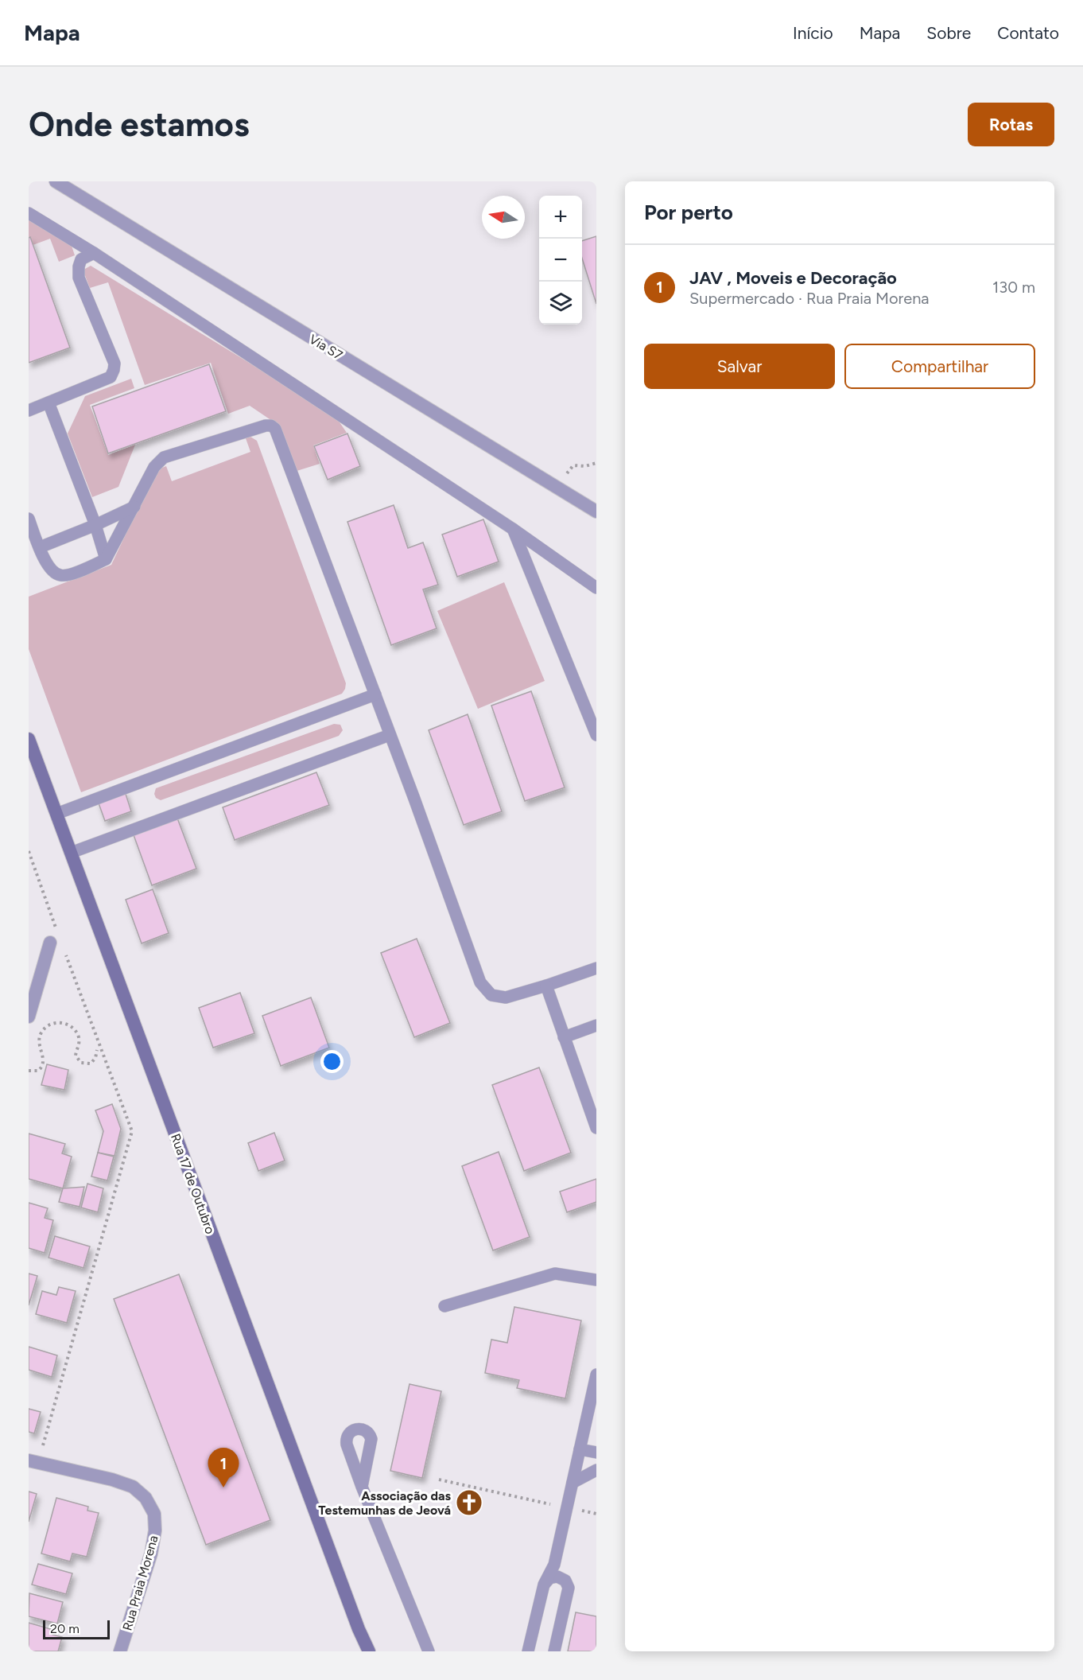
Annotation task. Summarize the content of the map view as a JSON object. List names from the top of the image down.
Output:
{
  "streets": {
    "main road": ["Rua 17 de Outubro"],
    "street": ["Via S7", "Rua Praia Morena"]
  },
  "places": {
    "church": ["Associação das Testemunhas de Jeová"]
  },
  "scale_bar": "20 m",
  "north": "left",
  "page": {
    "header": "Mapa",
    "nav": [
      "Início",
      "Mapa",
      "Sobre",
      "Contato"
    ],
    "buttons": [
      "Rotas",
      ["Salvar", "Compartilhar"]
    ],
    "title": "Onde estamos",
    "heading": "Por perto",
    "map_buttons": ["+", "−"],
    "list": [
      {
        "mark": "1",
        "name": "JAV , Moveis e Decoração",
        "note": "Supermercado · Rua Praia Morena",
        "value": "130 m"
      }
    ],
    "pins": "1",
    "scale": "20 m"
  }
}
